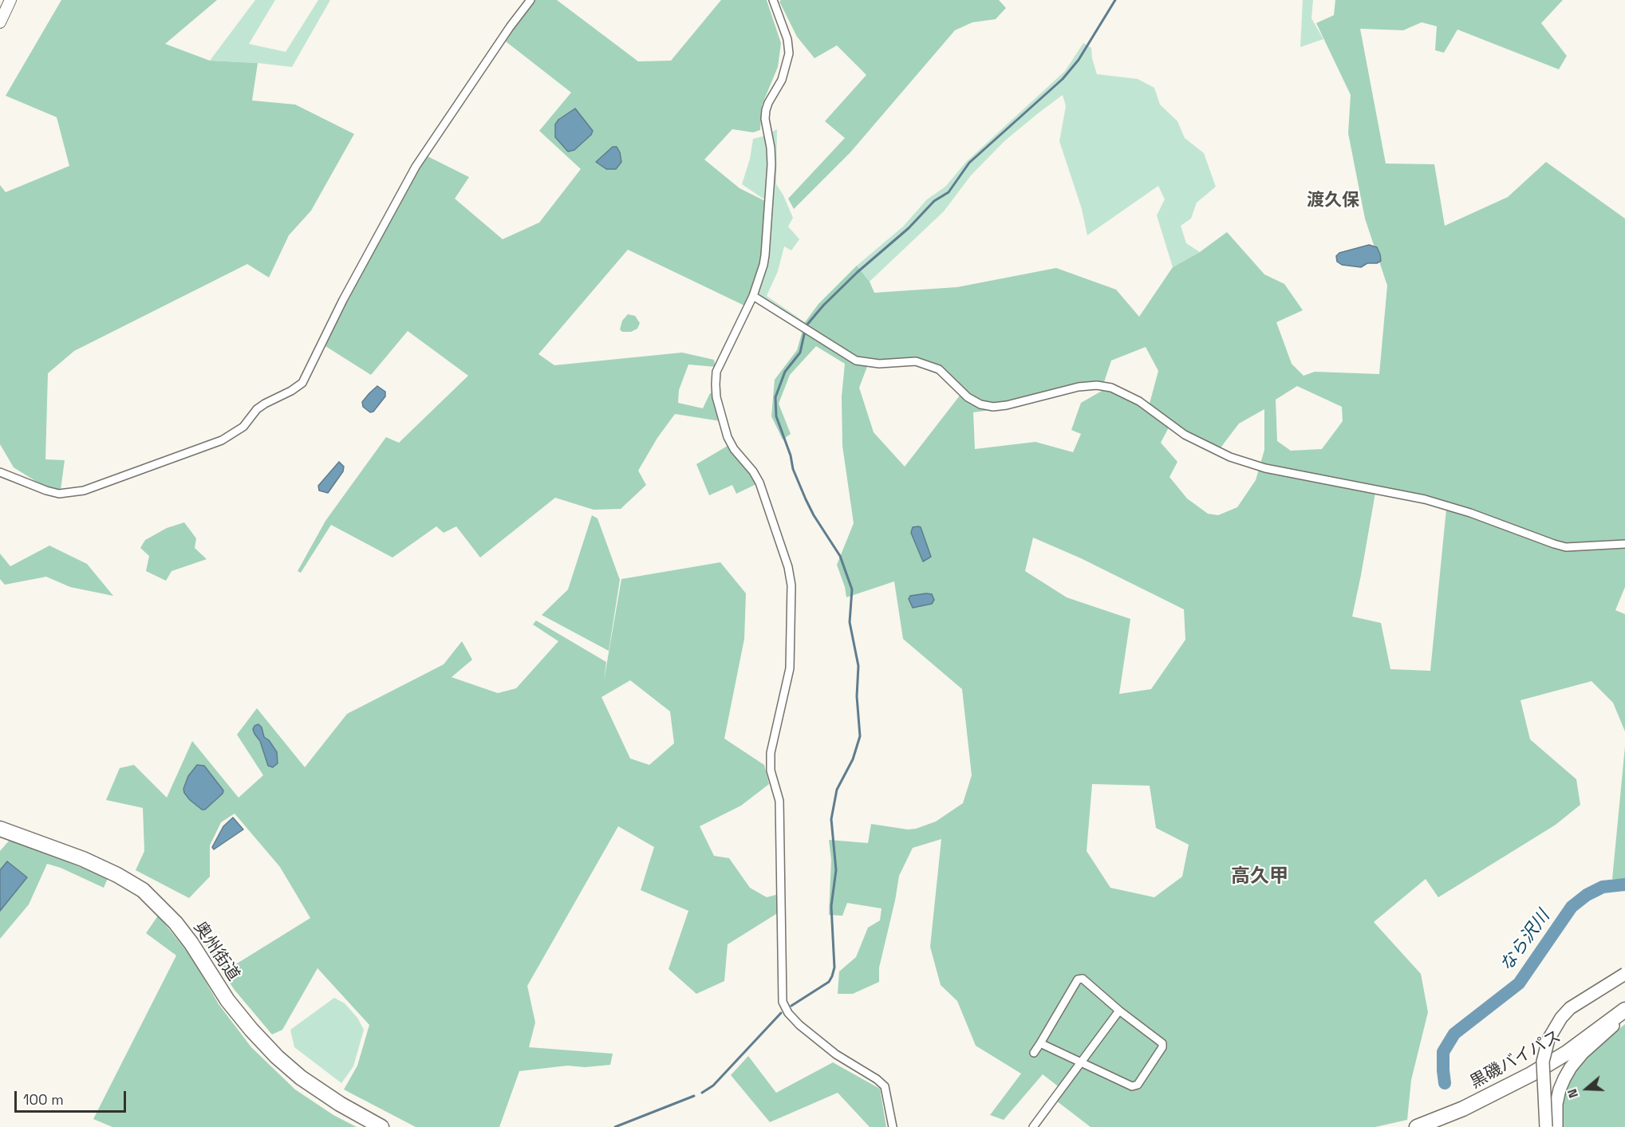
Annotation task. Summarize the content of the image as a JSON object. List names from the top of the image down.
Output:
{
  "streets": {
    "highway": ["奥州街道", "黒磯バイパス"]
  },
  "districts": ["渡久保", "高久甲"],
  "water": ["なら沢川"],
  "scale_bar": "100 m",
  "north": "left"
}
